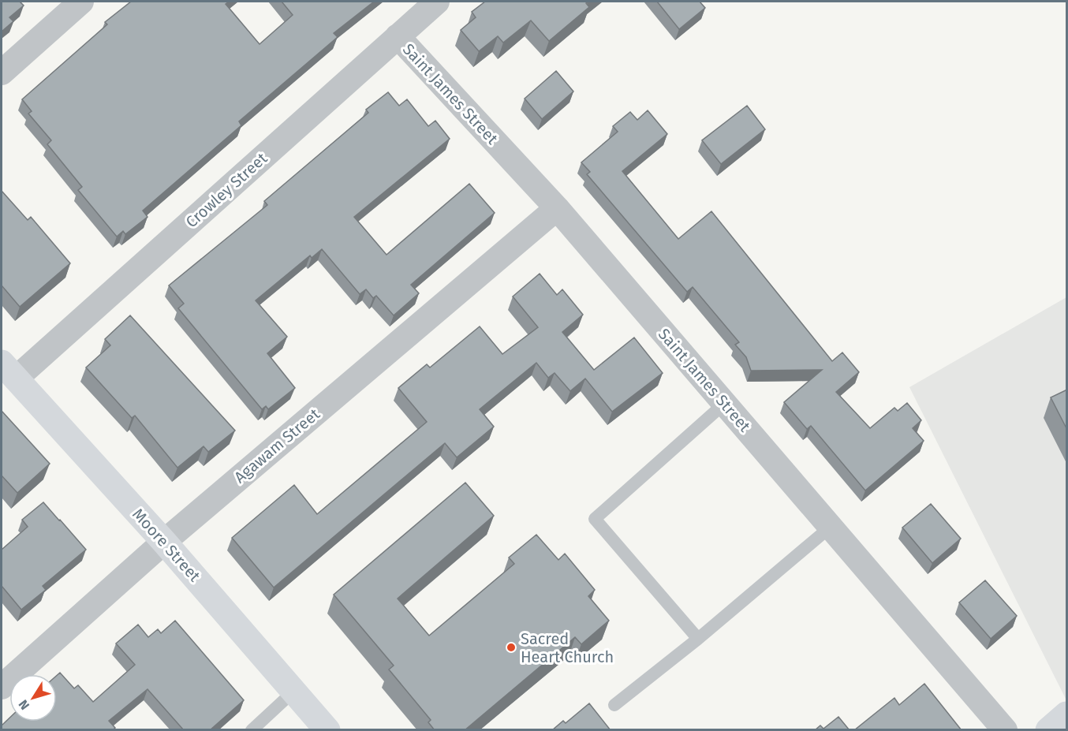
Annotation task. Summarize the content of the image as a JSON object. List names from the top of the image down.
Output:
{
  "streets": {
    "street": [
      "Saint James Street",
      "Crowley Street",
      "Agawam Street",
      "Moore Street"
    ]
  },
  "crossings": [
    ["Saint James Street", "Crowley Street"],
    ["Saint James Street", "Agawam Street"],
    ["Crowley Street", "Moore Street"],
    ["Agawam Street", "Moore Street"]
  ],
  "places": ["Sacred Heart Church"],
  "north": "bottom left"
}
